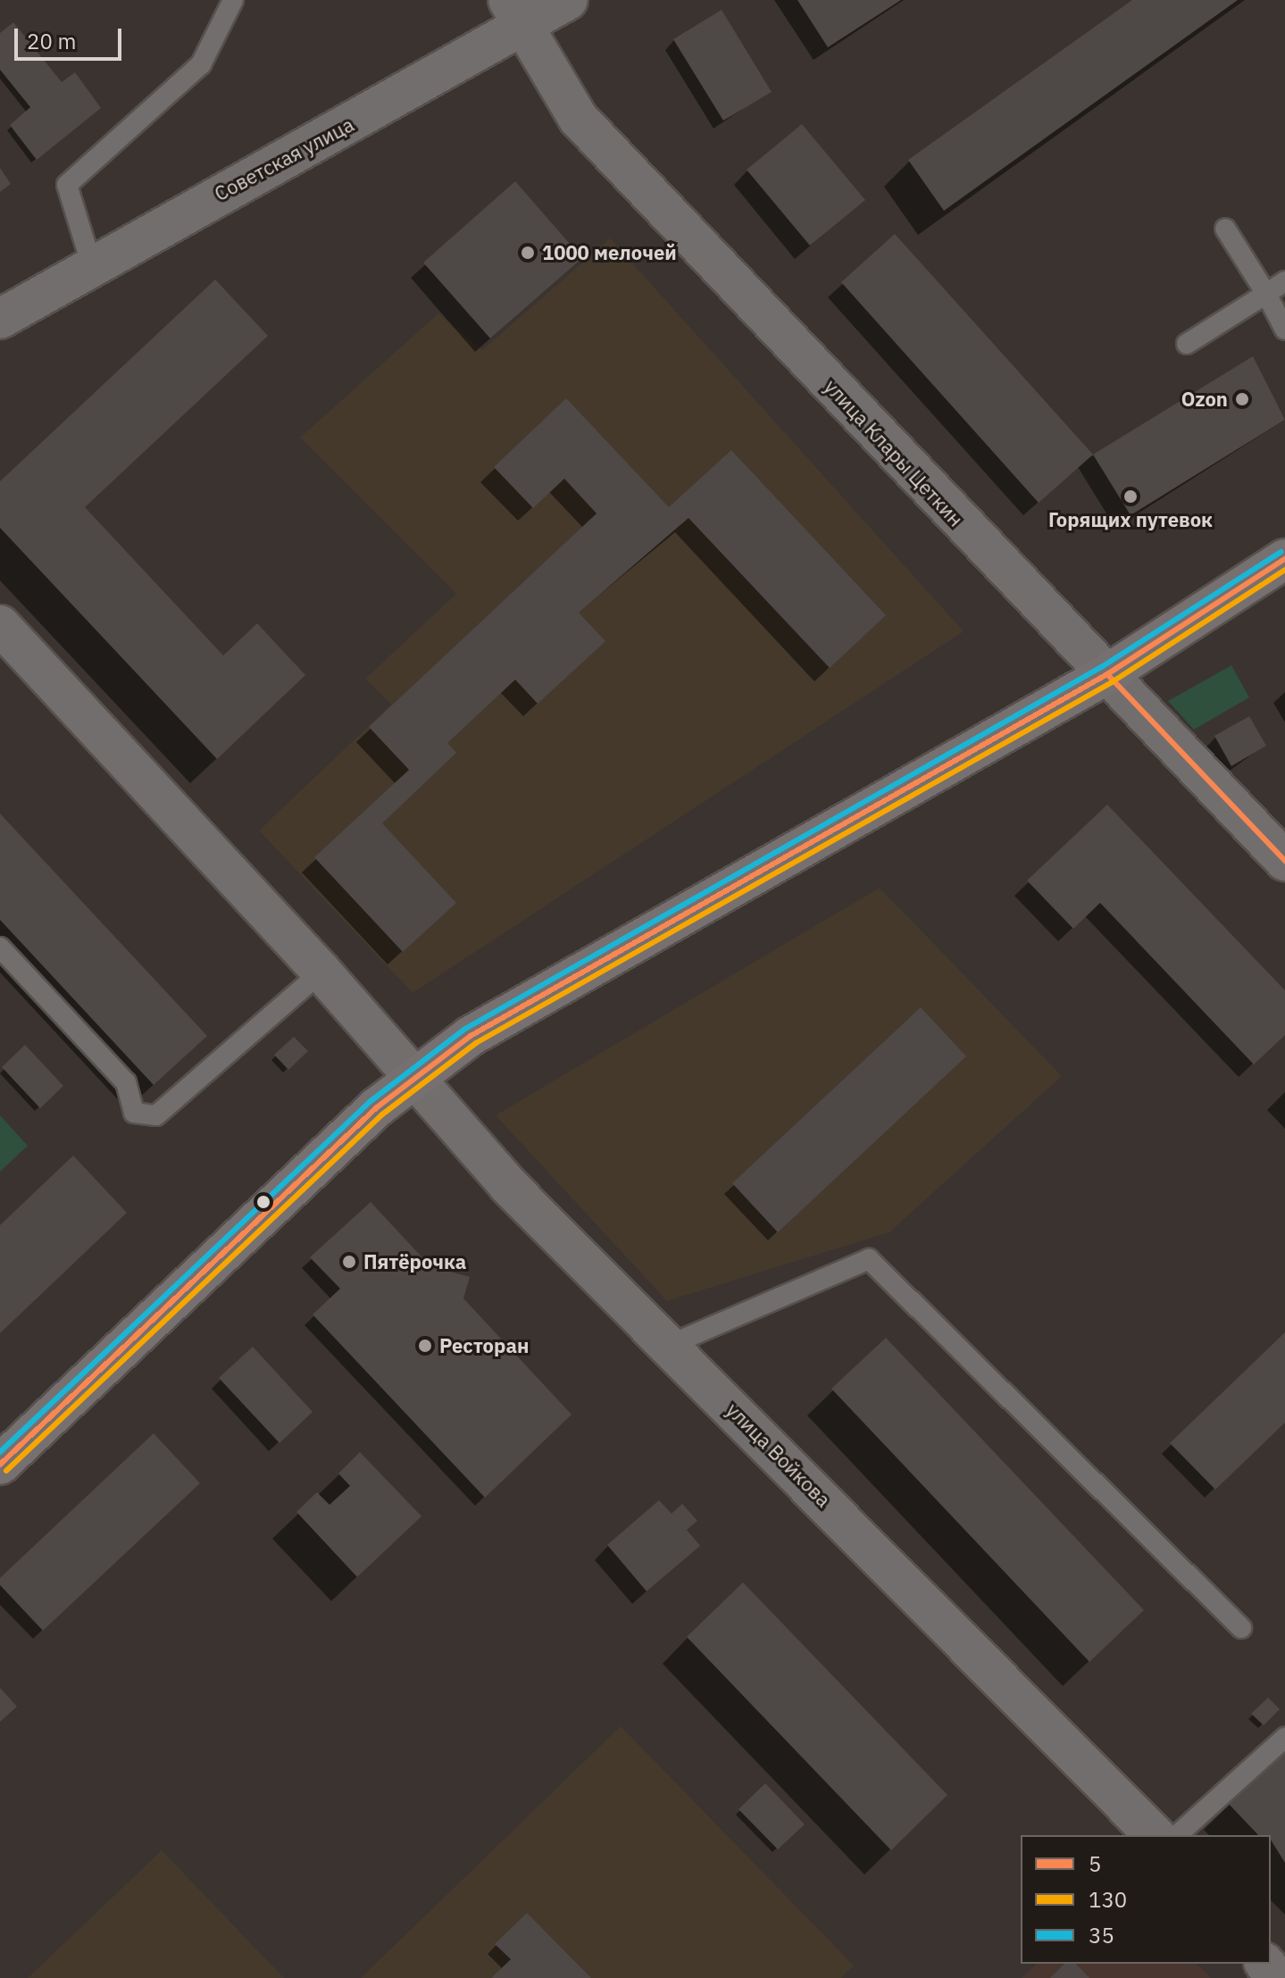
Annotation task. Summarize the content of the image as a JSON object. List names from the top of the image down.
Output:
{
  "streets": {
    "street": ["Советская улица", "улица Клары Цеткин", "улица Войкова"]
  },
  "crossings": [
    ["Советская улица", "улица Клары Цеткин"]
  ],
  "places": [
    "1000 мелочей",
    "Ozon",
    "Горящих путевок",
    "Пятёрочка",
    "Ресторан"
  ],
  "lines": ["transit line 35", "transit line 5", "transit line 130"],
  "legend": ["5", "130", "35"],
  "scale_bar": "20 m"
}
